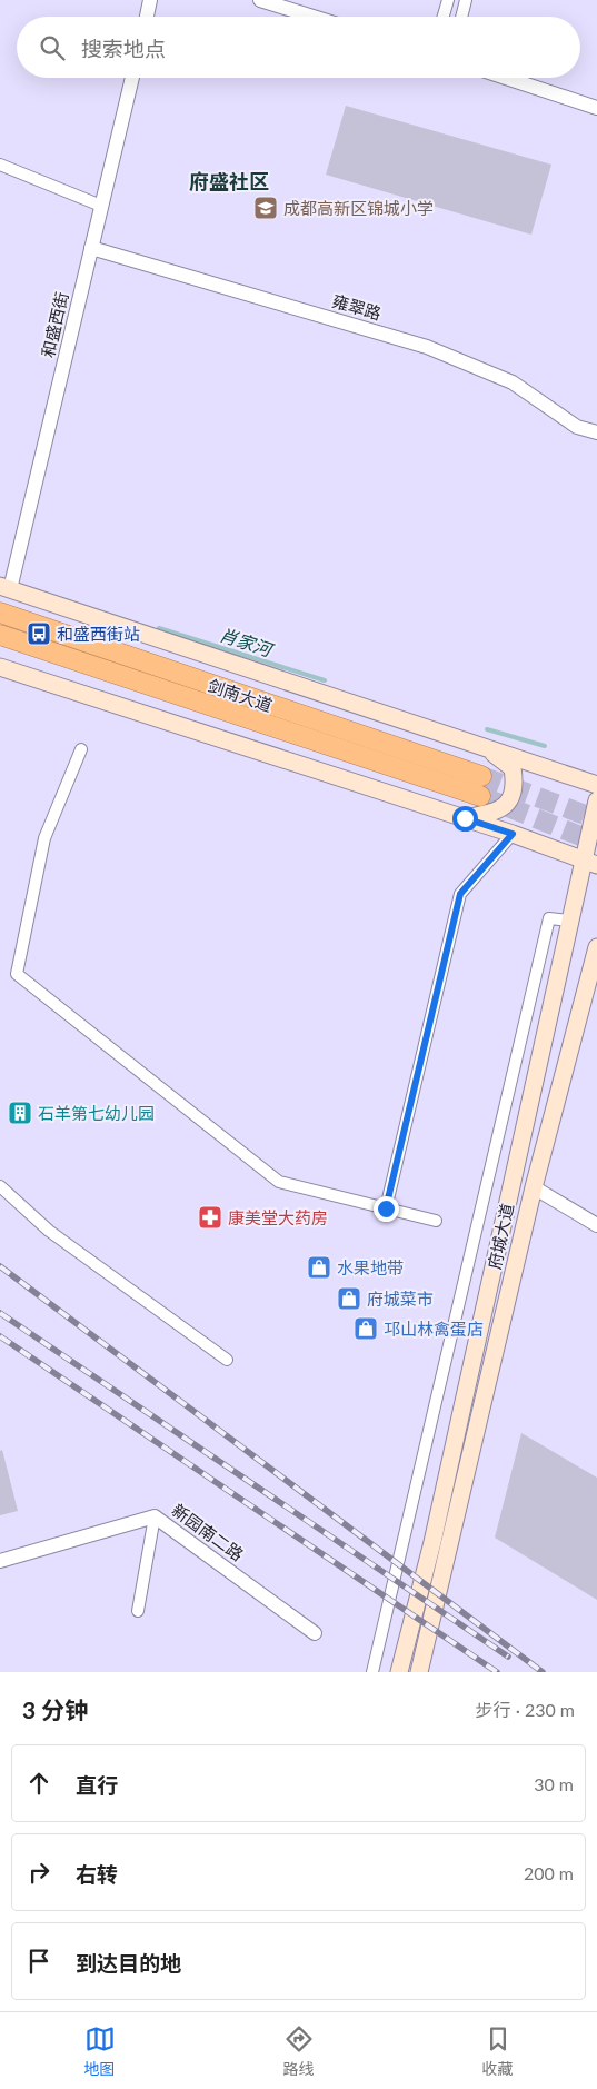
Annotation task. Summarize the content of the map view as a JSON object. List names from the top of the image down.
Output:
{
  "streets": {
    "highway": ["剑南大道"],
    "main road": ["府城大道"],
    "street": ["雍翠路", "和盛西街", "新园南二路"]
  },
  "crossings": [
    ["雍翠路", "和盛西街"]
  ],
  "districts": ["府盛社区"],
  "water": ["肖家河"],
  "places": {
    "school or university": ["成都高新区锦城小学"],
    "bus stop": ["和盛西街站"],
    "building": ["石羊第七幼儿园"],
    "pharmacy": ["康美堂大药房"],
    "shop": ["水果地带", "府城菜市", "邛山林禽蛋店"]
  },
  "page": {
    "search": "搜索地点",
    "heading": ["3 分钟", "步行 · 230 m"],
    "list": [
      ["直行", "30 m"],
      ["右转", "200 m"],
      "到达目的地"
    ],
    "nav": ["地图", "路线", "收藏"]
  }
}
